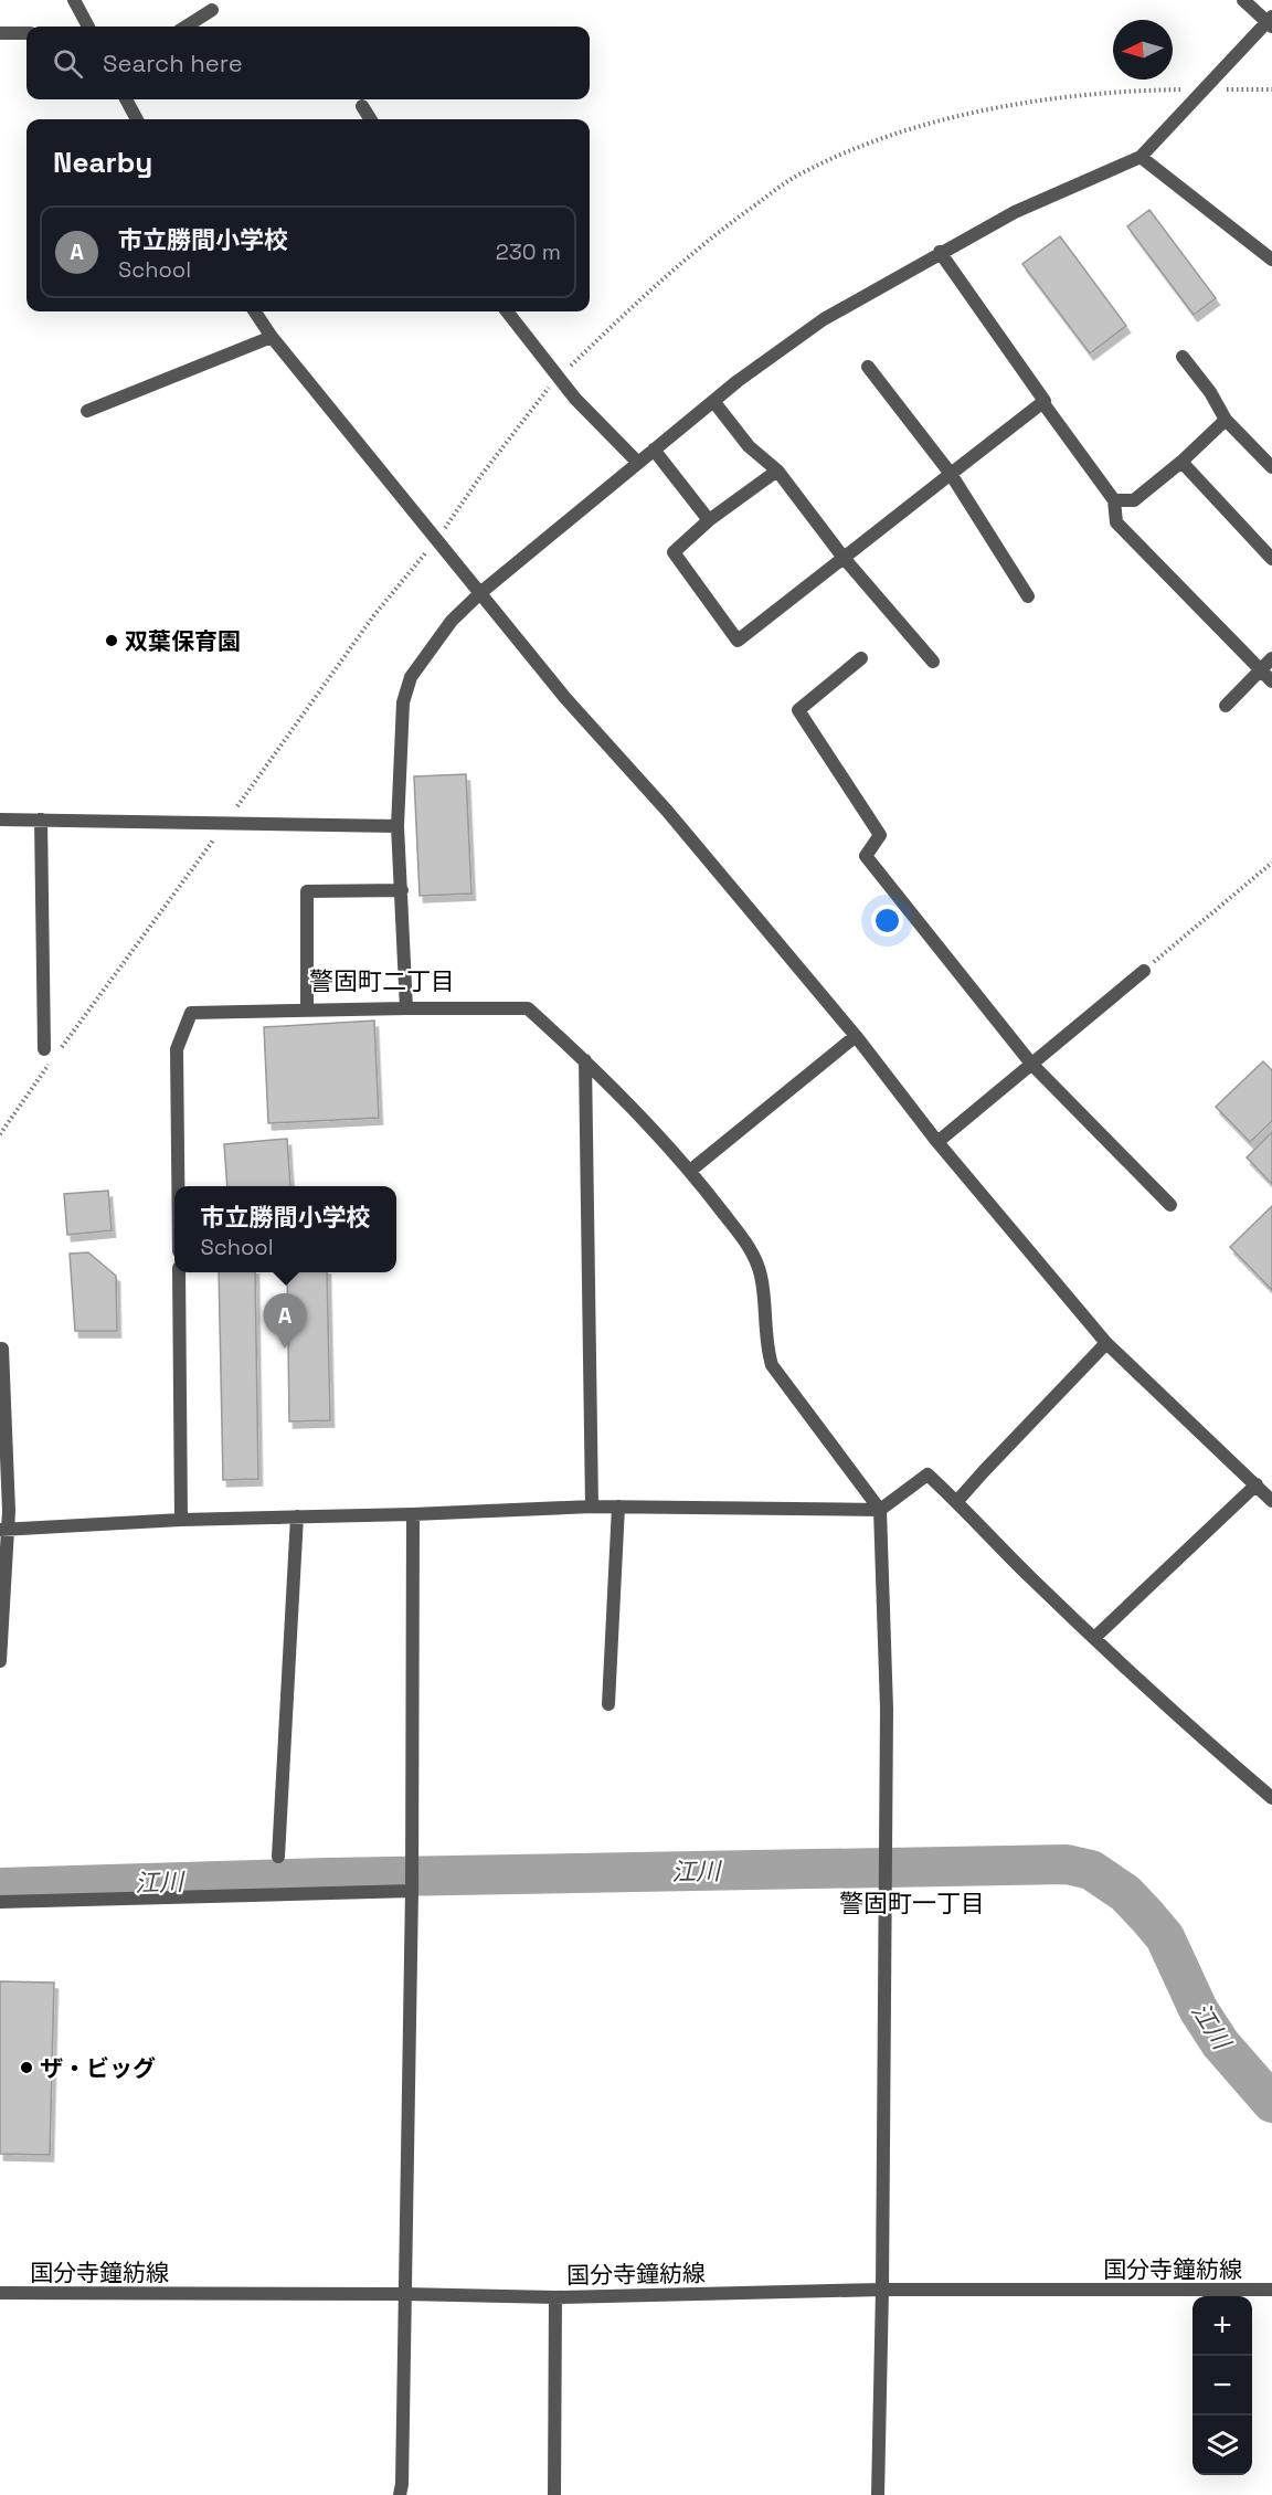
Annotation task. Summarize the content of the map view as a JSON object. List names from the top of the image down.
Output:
{
  "streets": {
    "street": ["国分寺鐘紡線"]
  },
  "districts": ["警固町二丁目", "警固町一丁目"],
  "water": ["江川"],
  "places": ["双葉保育園", "ザ・ビッグ"],
  "north": "left",
  "page": {
    "search": "Search here",
    "heading": "Nearby",
    "list": [
      {
        "mark": "A",
        "name": "市立勝間小学校",
        "note": "School",
        "value": "230 m"
      }
    ],
    "popup": ["市立勝間小学校", "School"],
    "pins": "A",
    "map_buttons": ["+", "−"]
  }
}
